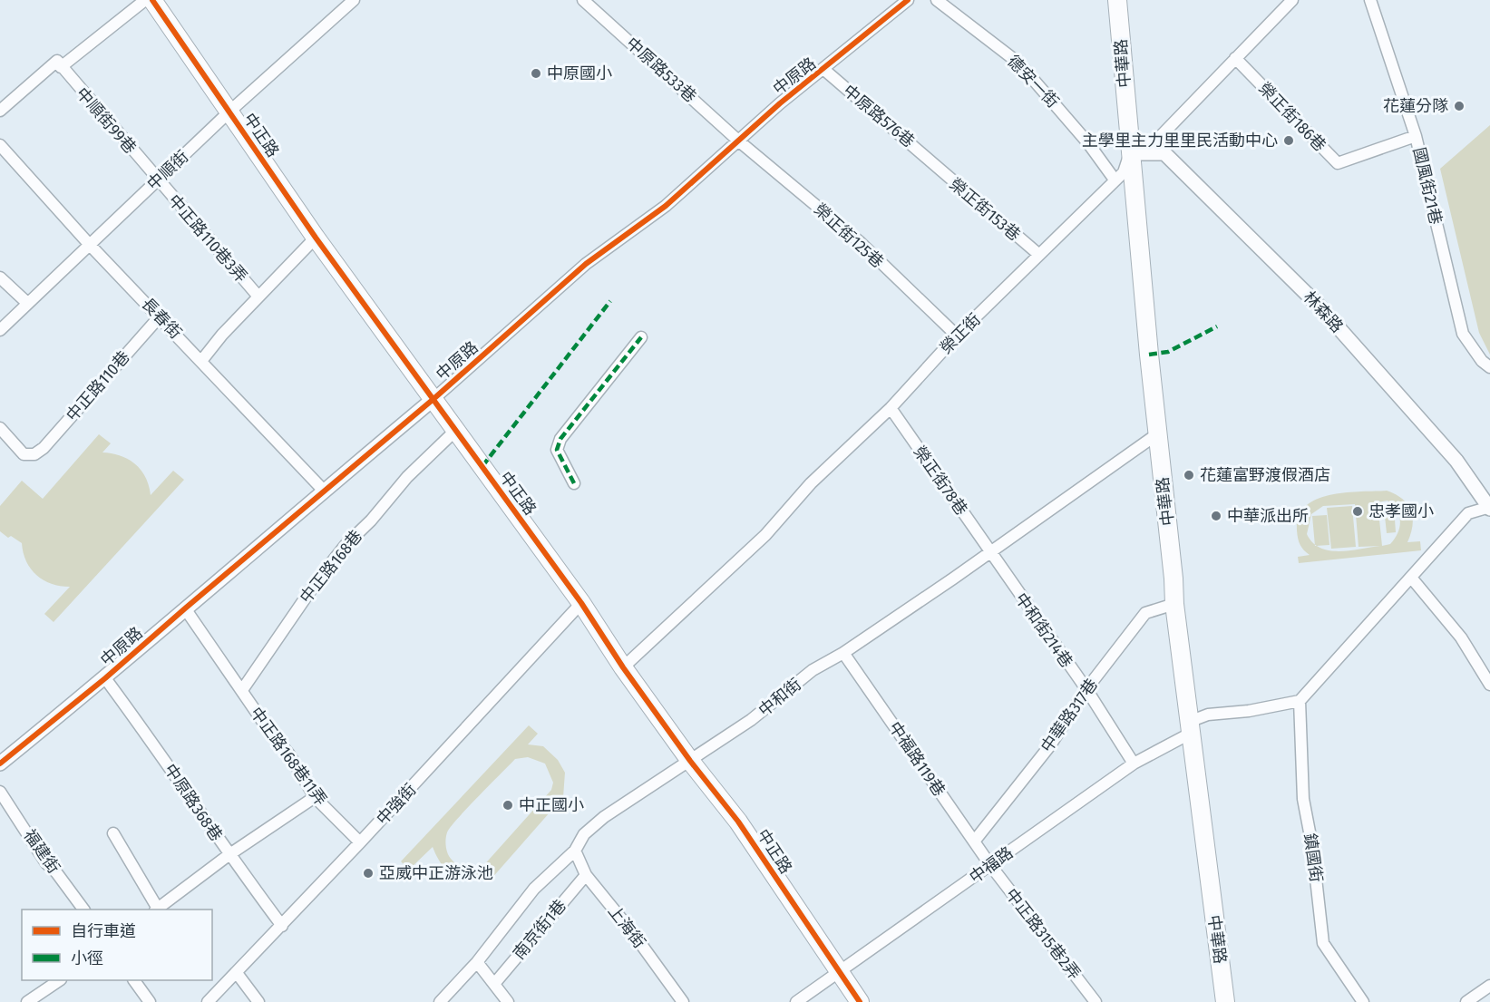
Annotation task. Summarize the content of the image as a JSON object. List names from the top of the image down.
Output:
{
  "streets": {
    "main road": ["中華路", "中正路"],
    "street": [
      "中原路533巷",
      "中原路",
      "德安一街",
      "中原路576巷",
      "榮正街186巷",
      "中順街99巷",
      "中順街",
      "國風街21巷",
      "榮正街153巷",
      "榮正街125巷",
      "中正路110巷3弄",
      "林森路",
      "長春街",
      "榮正街",
      "中正路110巷",
      "榮正街78巷",
      "中正路168巷",
      "中和街214巷",
      "中和街",
      "中華路317巷",
      "中正路168巷11弄",
      "中福路119巷",
      "中原路368巷",
      "中強街",
      "福建街",
      "鎮國街",
      "中福路",
      "上海街",
      "南京街1巷",
      "中正路315巷2弄"
    ]
  },
  "crossings": [
    ["中華路", "林森路"],
    ["中華路", "榮正街"],
    ["中華路", "中和街"],
    ["中華路", "中華路317巷"],
    ["中華路", "中福路"],
    ["中原路533巷", "中原路"],
    ["中原路533巷", "榮正街125巷"],
    ["中原路", "中原路576巷"],
    ["中原路", "中正路"],
    ["中原路", "榮正街125巷"],
    ["中原路", "長春街"],
    ["中原路", "中正路168巷11弄"],
    ["中原路", "中原路368巷"],
    ["德安一街", "榮正街"],
    ["中原路576巷", "榮正街153巷"],
    ["榮正街186巷", "國風街21巷"],
    ["中順街99巷", "中順街"],
    ["中順街99巷", "中正路110巷3弄"],
    ["中正路", "中順街"],
    ["中正路", "榮正街"],
    ["中正路", "中正路168巷"],
    ["中正路", "中和街"],
    ["中正路", "中強街"],
    ["中正路", "中福路"],
    ["中順街", "中正路110巷3弄"],
    ["中順街", "長春街"],
    ["榮正街153巷", "榮正街"],
    ["榮正街125巷", "榮正街"],
    ["林森路", "榮正街"],
    ["長春街", "中正路110巷"],
    ["榮正街", "榮正街78巷"],
    ["榮正街78巷", "中和街214巷"],
    ["榮正街78巷", "中和街"],
    ["中正路168巷", "中正路168巷11弄"],
    ["中和街214巷", "中和街"],
    ["中和街214巷", "中華路317巷"],
    ["中和街214巷", "中福路"],
    ["中和街", "中福路119巷"],
    ["中和街", "上海街"],
    ["中華路317巷", "中福路119巷"],
    ["中正路168巷11弄", "中強街"],
    ["中福路119巷", "中福路"],
    ["中福路119巷", "中正路315巷2弄"],
    ["中原路368巷", "中強街"],
    ["中福路", "中正路315巷2弄"],
    ["上海街", "南京街1巷"]
  ],
  "places": [
    "中原國小",
    "花蓮分隊",
    "主學里主力里里民活動中心",
    "花蓮富野渡假酒店",
    "忠孝國小",
    "中華派出所",
    "中正國小",
    "亞威中正游泳池"
  ],
  "legend": ["自行車道", "小徑"]
}
